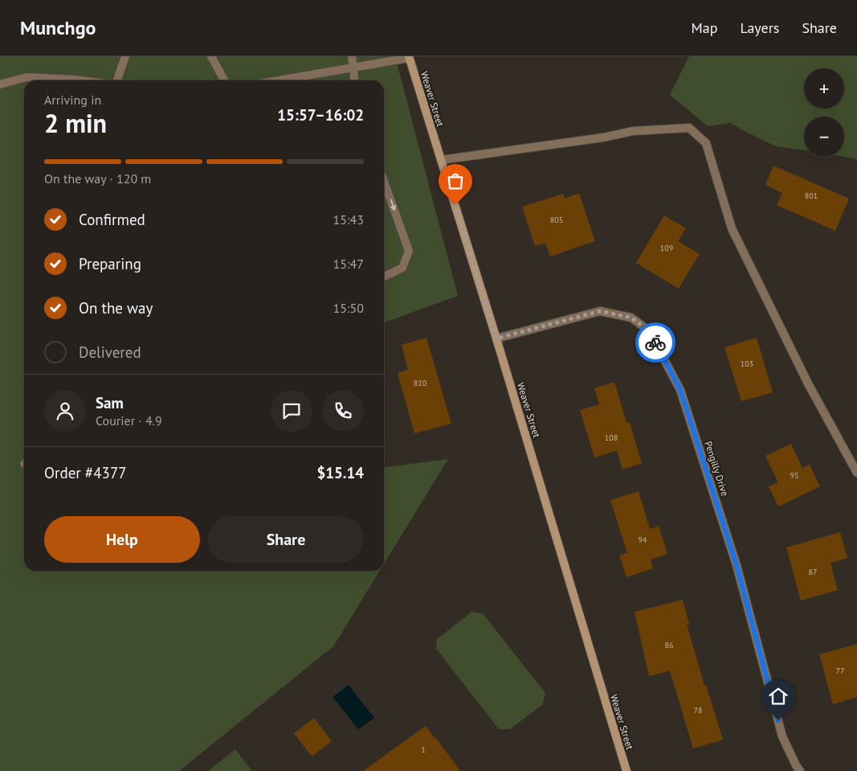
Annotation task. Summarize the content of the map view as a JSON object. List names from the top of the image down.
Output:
{
  "streets": {
    "main road": ["Weaver Street"],
    "street": ["Pengilly Drive"]
  },
  "crossings": [
    ["Weaver Street", "Pengilly Drive"]
  ],
  "house_numbers": [
    "801",
    "805",
    "109",
    "103",
    "810",
    "108",
    "95",
    "94",
    "87",
    "86",
    "77",
    "78",
    "1"
  ],
  "page": {
    "header": "Munchgo",
    "nav": ["Map", "Layers", "Share"],
    "map_buttons": ["+", "−"],
    "heading": ["2 min", "Arriving in", "15:57–16:02"],
    "panel": [
      "Sam",
      "Courier · 4.9",
      "Order #4377",
      "$15.14"
    ],
    "bar": "On the way · 120 m",
    "list": [
      ["Confirmed", "15:43"],
      ["Preparing", "15:47"],
      ["On the way", "15:50"],
      "Delivered"
    ],
    "buttons": ["Help", "Share"]
  }
}
